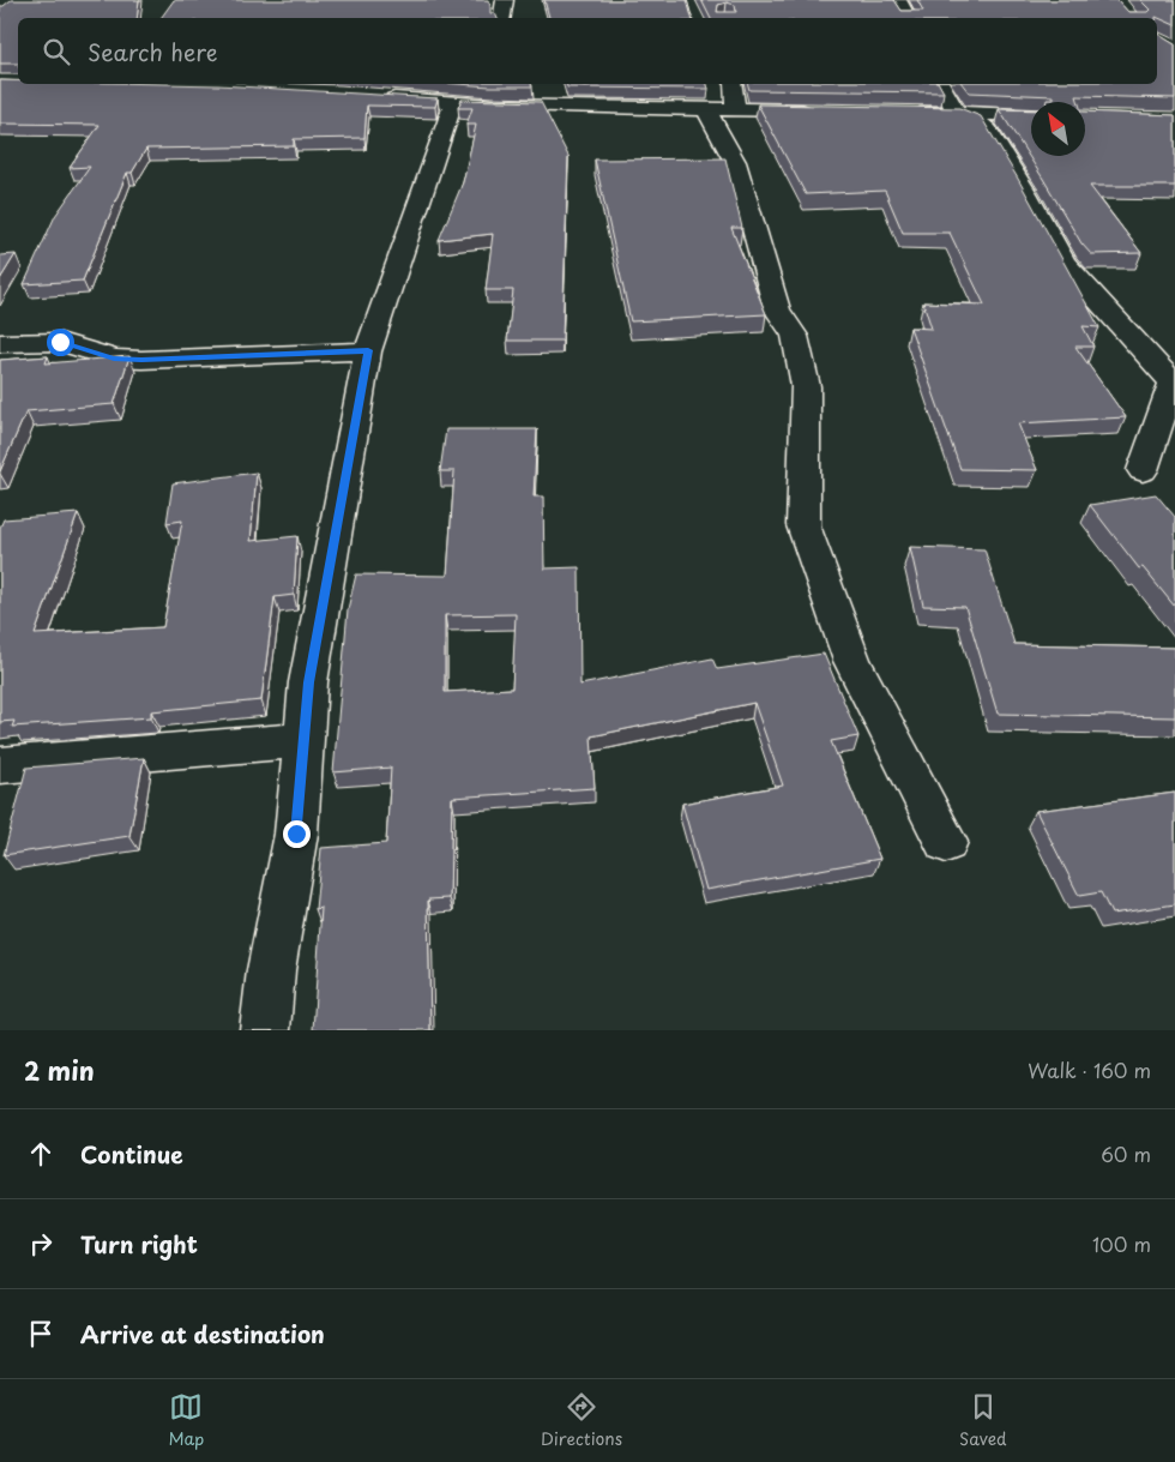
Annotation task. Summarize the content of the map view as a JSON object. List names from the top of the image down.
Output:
{
  "north": "top left",
  "page": {
    "search": "Search here",
    "heading": ["2 min", "Walk · 160 m"],
    "list": [
      ["Continue", "60 m"],
      ["Turn right", "100 m"],
      "Arrive at destination"
    ],
    "nav": ["Map", "Directions", "Saved"]
  }
}
